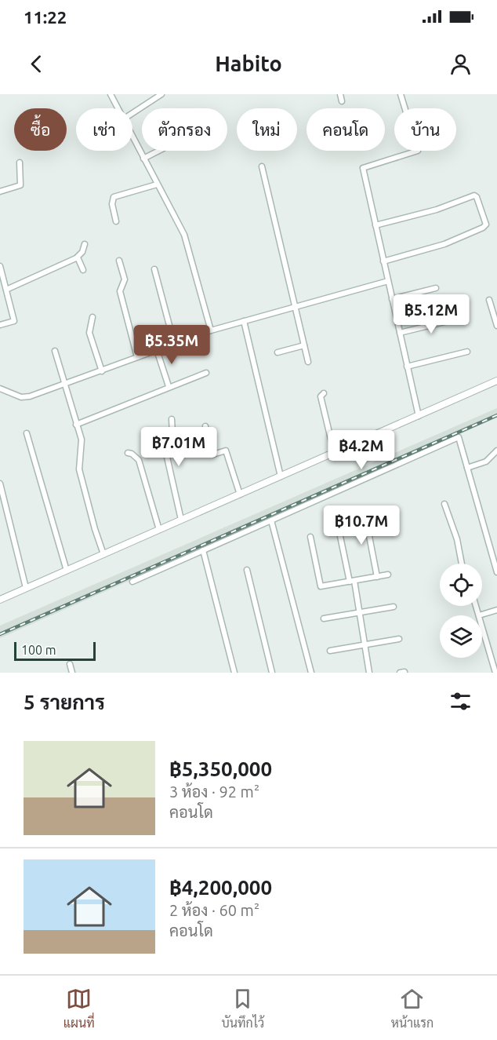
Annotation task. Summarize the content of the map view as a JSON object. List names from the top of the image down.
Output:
{
  "scale_bar": "100 m",
  "page": {
    "status": "11:22",
    "header": "Habito",
    "chip": [
      "ซื้อ",
      "เช่า",
      "ตัวกรอง",
      "ใหม่",
      "คอนโด",
      "บ้าน"
    ],
    "price": [
      "฿5.12M",
      "฿5.35M",
      "฿7.01M",
      "฿4.2M",
      "฿10.7M"
    ],
    "scale": "100 m",
    "heading": "5 รายการ",
    "list": [
      {
        "name": "฿5,350,000",
        "note": "3 ห้อง · 92 m² · คอนโด"
      },
      {
        "name": "฿4,200,000",
        "note": "2 ห้อง · 60 m² · คอนโด"
      }
    ],
    "tabs": ["แผนที่", "บันทึกไว้", "หน้าแรก"]
  }
}
